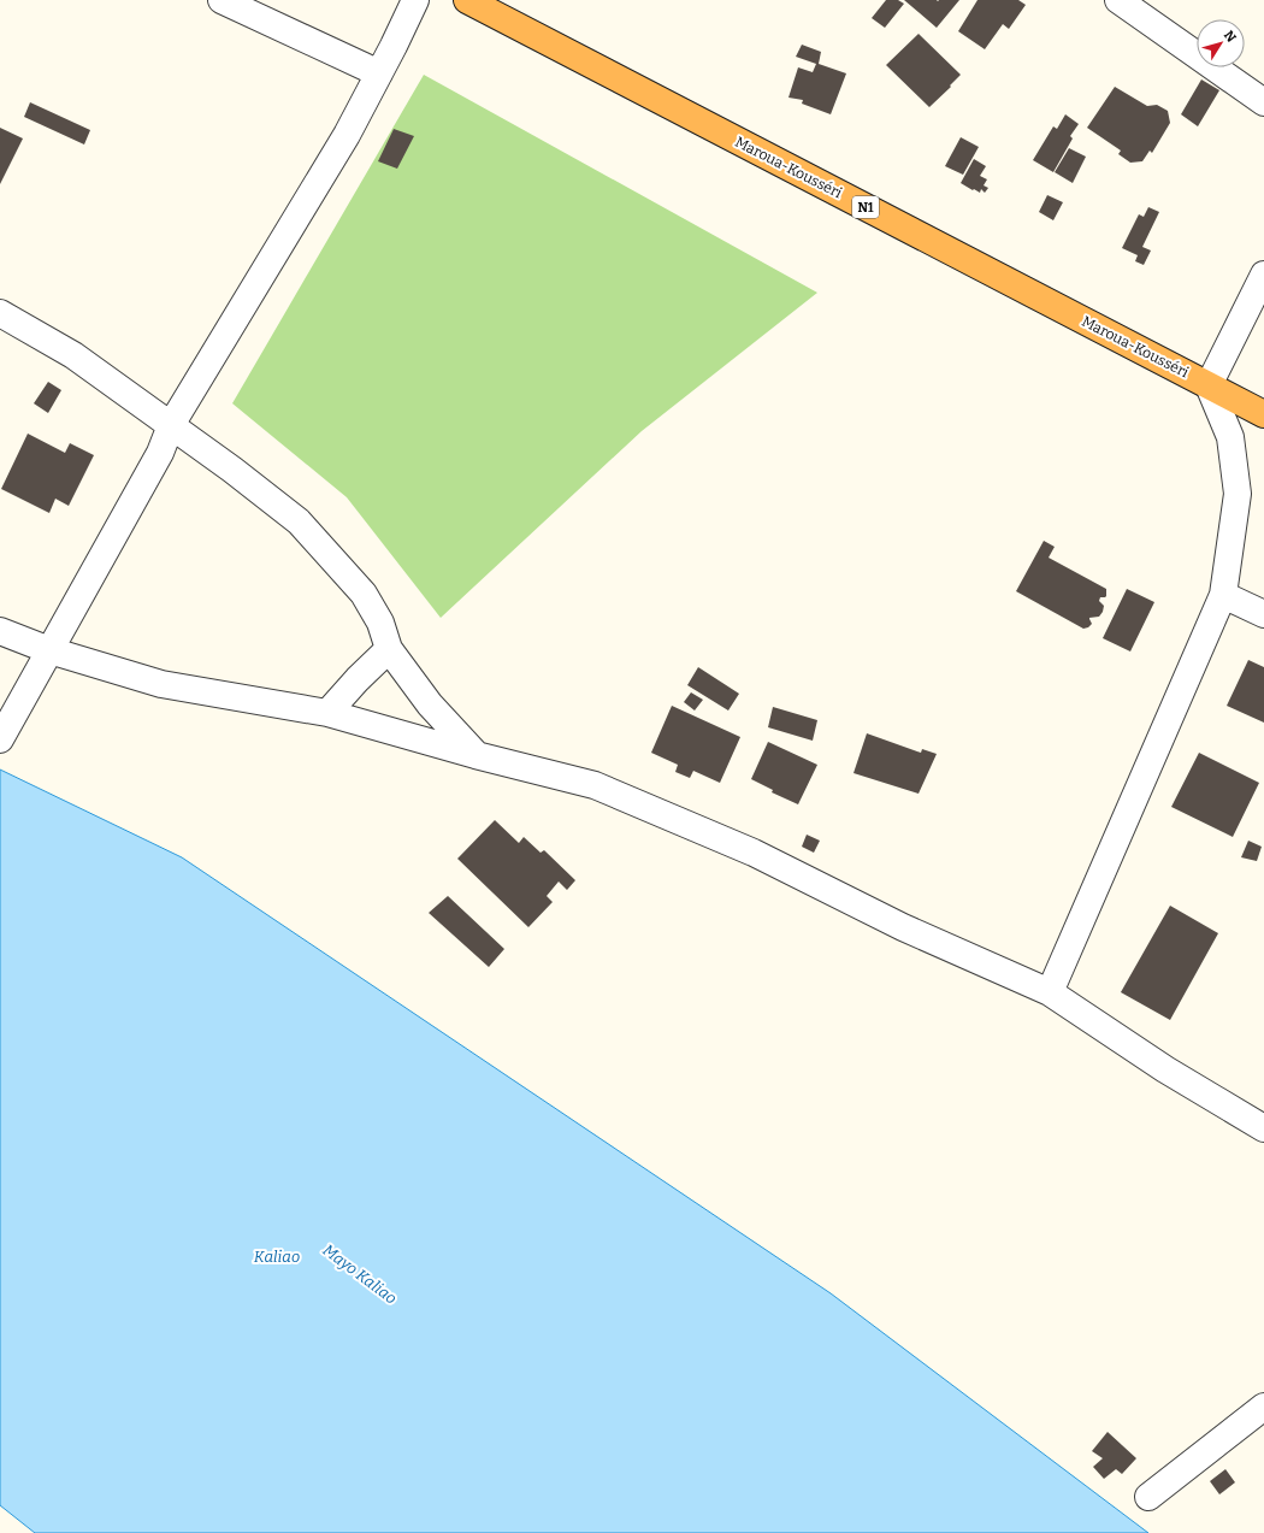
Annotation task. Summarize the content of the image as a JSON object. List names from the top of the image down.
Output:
{
  "streets": {
    "highway": ["Maroua-Kousséri", "N1"]
  },
  "water": ["Kaliao", "Mayo Kaliao"],
  "north": "top right"
}
